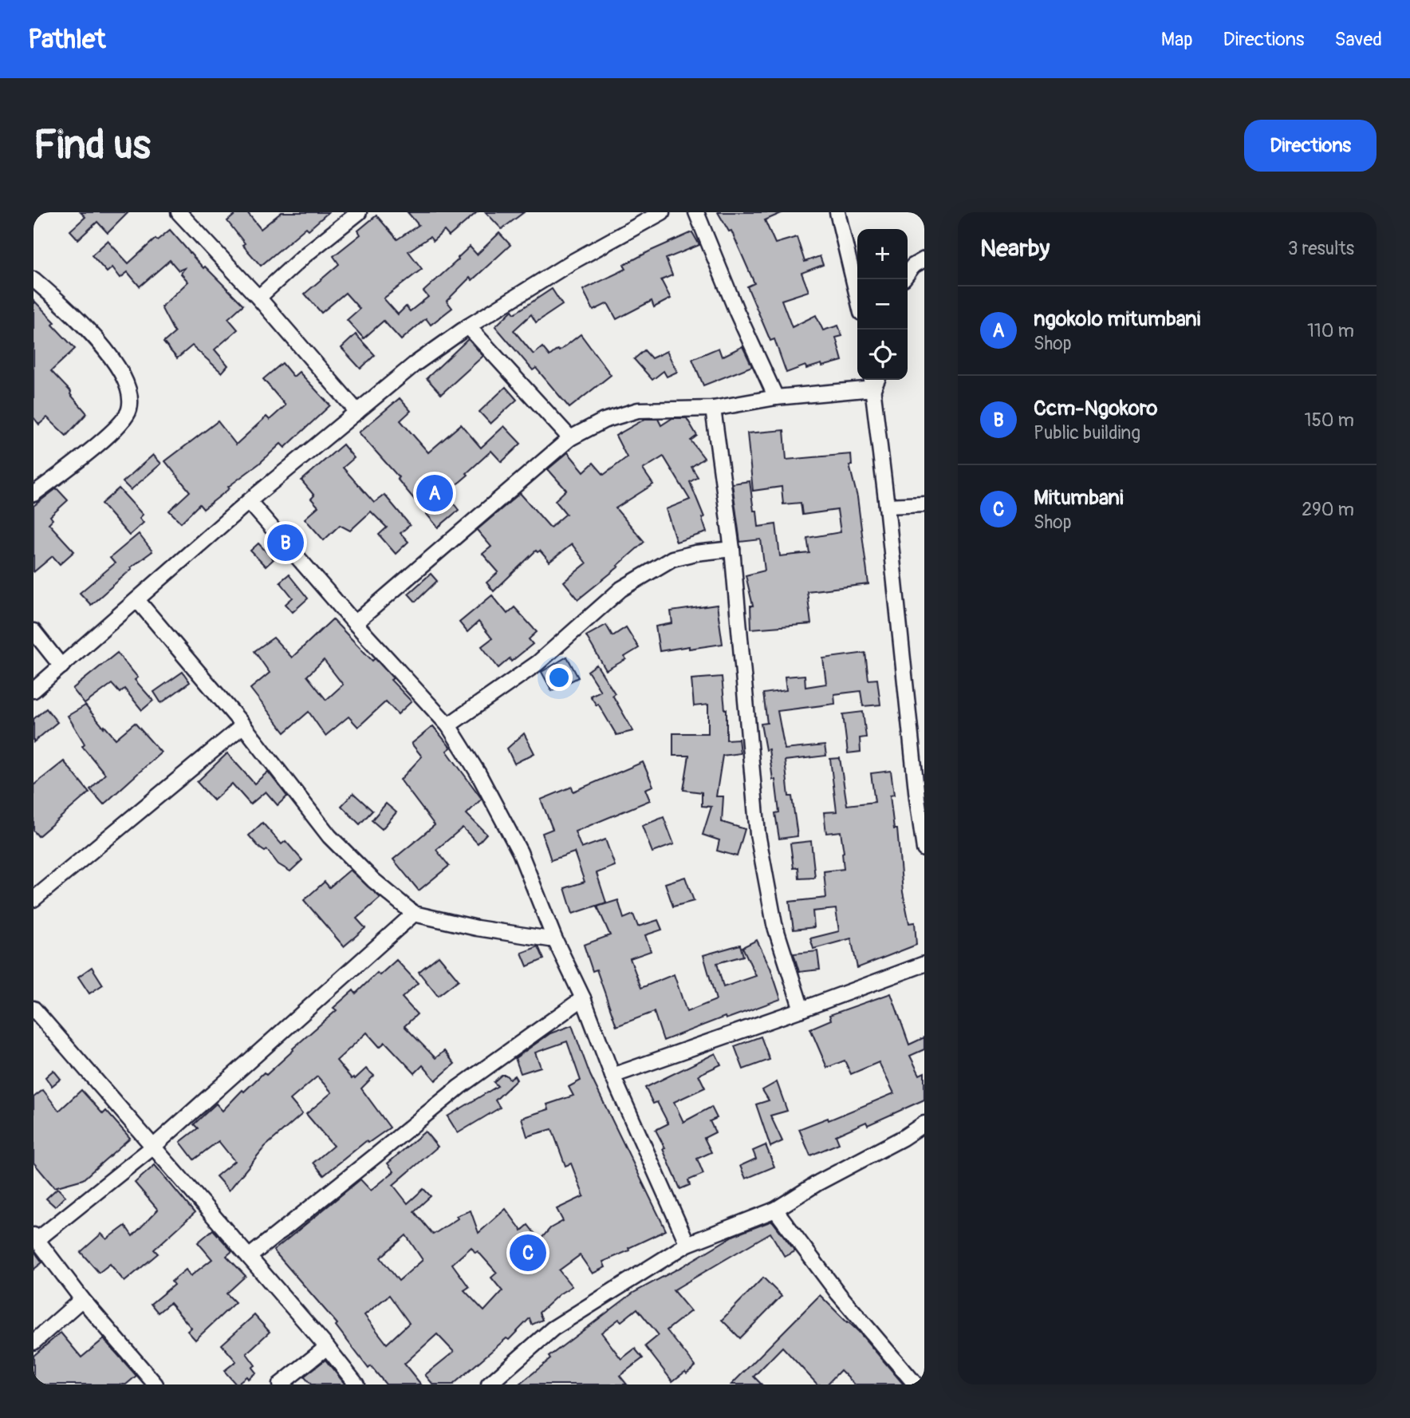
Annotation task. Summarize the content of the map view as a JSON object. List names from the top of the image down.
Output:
{
  "page": {
    "header": "Pathlet",
    "nav": ["Map", "Directions", "Saved"],
    "buttons": "Directions",
    "title": "Find us",
    "heading": ["Nearby", "3 results"],
    "map_buttons": ["+", "−"],
    "list": [
      {
        "mark": "A",
        "name": "ngokolo mitumbani",
        "note": "Shop",
        "value": "110 m"
      },
      {
        "mark": "B",
        "name": "Ccm-Ngokoro",
        "note": "Public building",
        "value": "150 m"
      },
      {
        "mark": "C",
        "name": "Mitumbani",
        "note": "Shop",
        "value": "290 m"
      }
    ],
    "pins": ["A", "B", "C"]
  }
}
